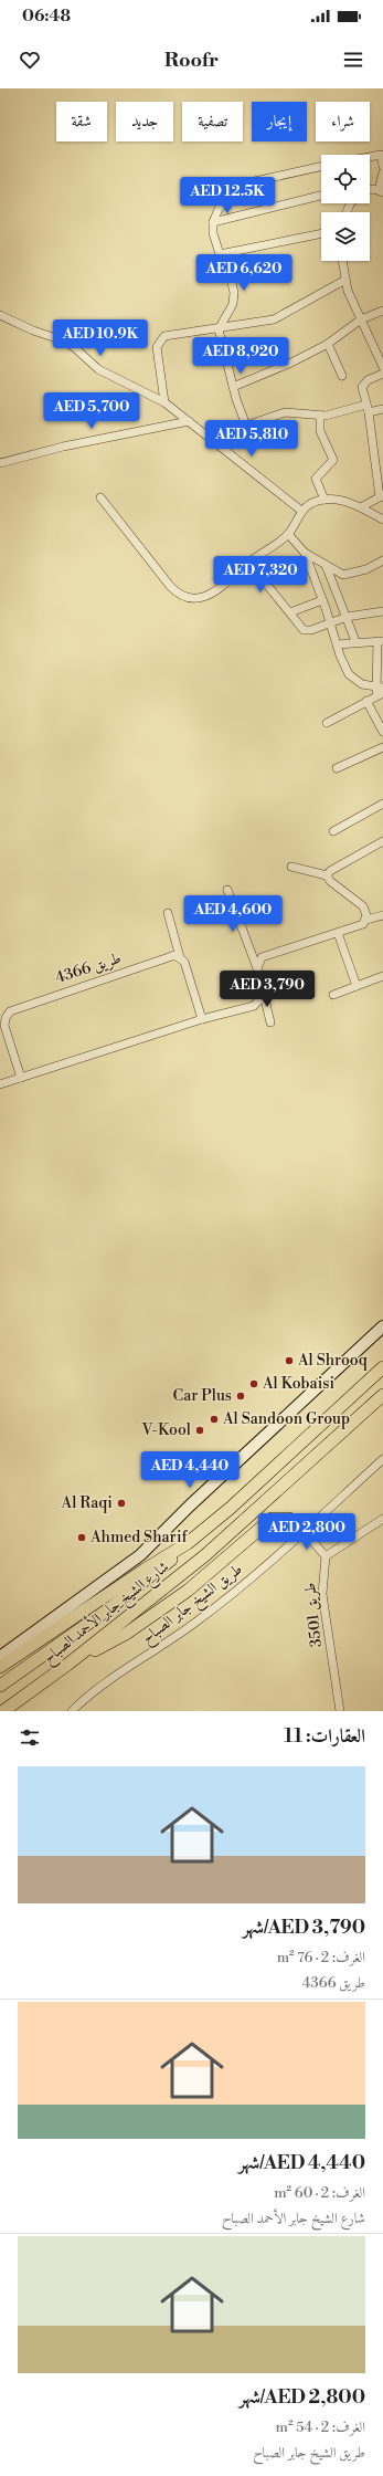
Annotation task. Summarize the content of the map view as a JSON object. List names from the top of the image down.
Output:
{
  "streets": {
    "main road": ["شارع الشيخ جابر الأحمد الصباح"],
    "street": ["طريق 4366", "طريق الشيخ جابر الصباح", "طريق 3501"]
  },
  "places": [
    "Al Shrooq",
    "Al Kobaisi",
    "Car Plus",
    "Al Sandoon Group",
    "V-Kool",
    "Al Raqi",
    "Ahmed Sharif"
  ],
  "page": {
    "status": "06:48",
    "header": "Roofr",
    "chip": [
      "شراء",
      "إيجار",
      "تصفية",
      "جديد",
      "شقة"
    ],
    "price": [
      "AED 12.5K",
      "AED 6,620",
      "AED 10.9K",
      "AED 8,920",
      "AED 5,700",
      "AED 5,810",
      "AED 7,320",
      "AED 4,600",
      "AED 3,790",
      "AED 4,440",
      "AED 2,800"
    ],
    "heading": "العقارات: 11",
    "list": [
      {
        "name": "AED 3,790/شهر",
        "note": "الغرف: 2 · 76 m² · طريق 4366"
      },
      {
        "name": "AED 4,440/شهر",
        "note": "الغرف: 2 · 60 m² · شارع الشيخ جابر الأحمد الصباح"
      },
      {
        "name": "AED 2,800/شهر",
        "note": "الغرف: 2 · 54 m² · طريق الشيخ جابر الصباح"
      }
    ]
  }
}
